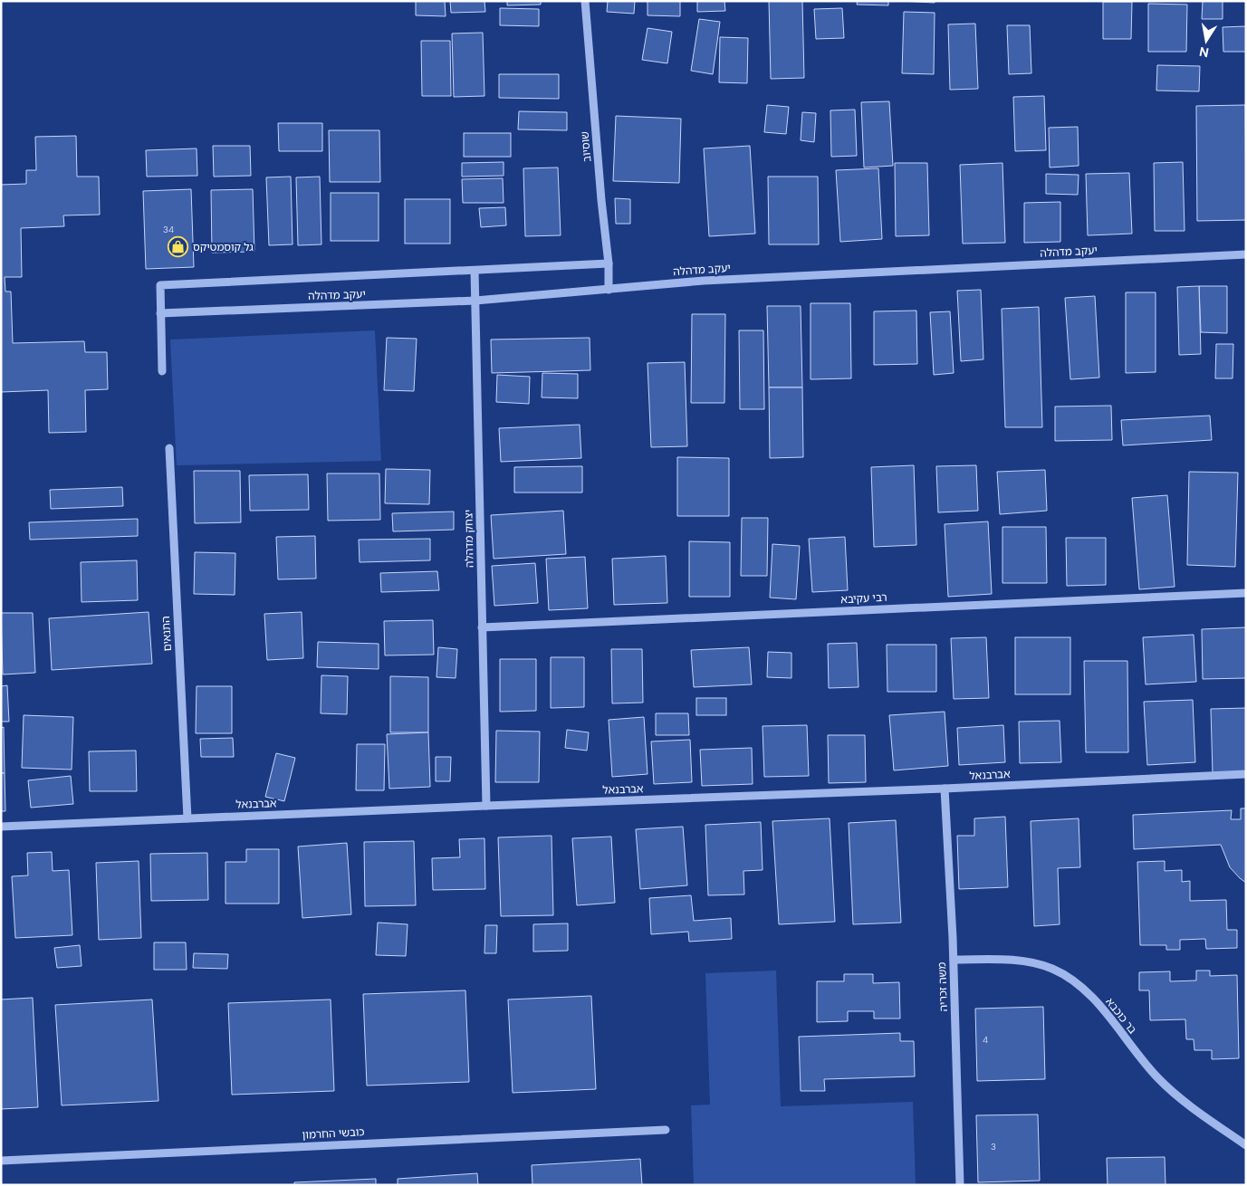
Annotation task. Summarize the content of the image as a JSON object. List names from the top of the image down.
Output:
{
  "streets": {
    "street": [
      "שוסיוב",
      "יעקב מדהלה",
      "יצחק מדהלה",
      "רבי עקיבא",
      "התנאים",
      "אברבנאל",
      "משה זכריה",
      "בר כוכבא",
      "כובשי החרמון"
    ]
  },
  "crossings": [
    ["שוסיוב", "יעקב מדהלה"],
    ["יעקב מדהלה", "יצחק מדהלה"],
    ["יצחק מדהלה", "רבי עקיבא"],
    ["יצחק מדהלה", "אברבנאל"],
    ["התנאים", "אברבנאל"],
    ["אברבנאל", "משה זכריה"],
    ["משה זכריה", "בר כוכבא"]
  ],
  "places": {
    "shop": ["גל קוסמטיקס"]
  },
  "house_numbers": ["34", "4", "3"],
  "north": "bottom"
}
